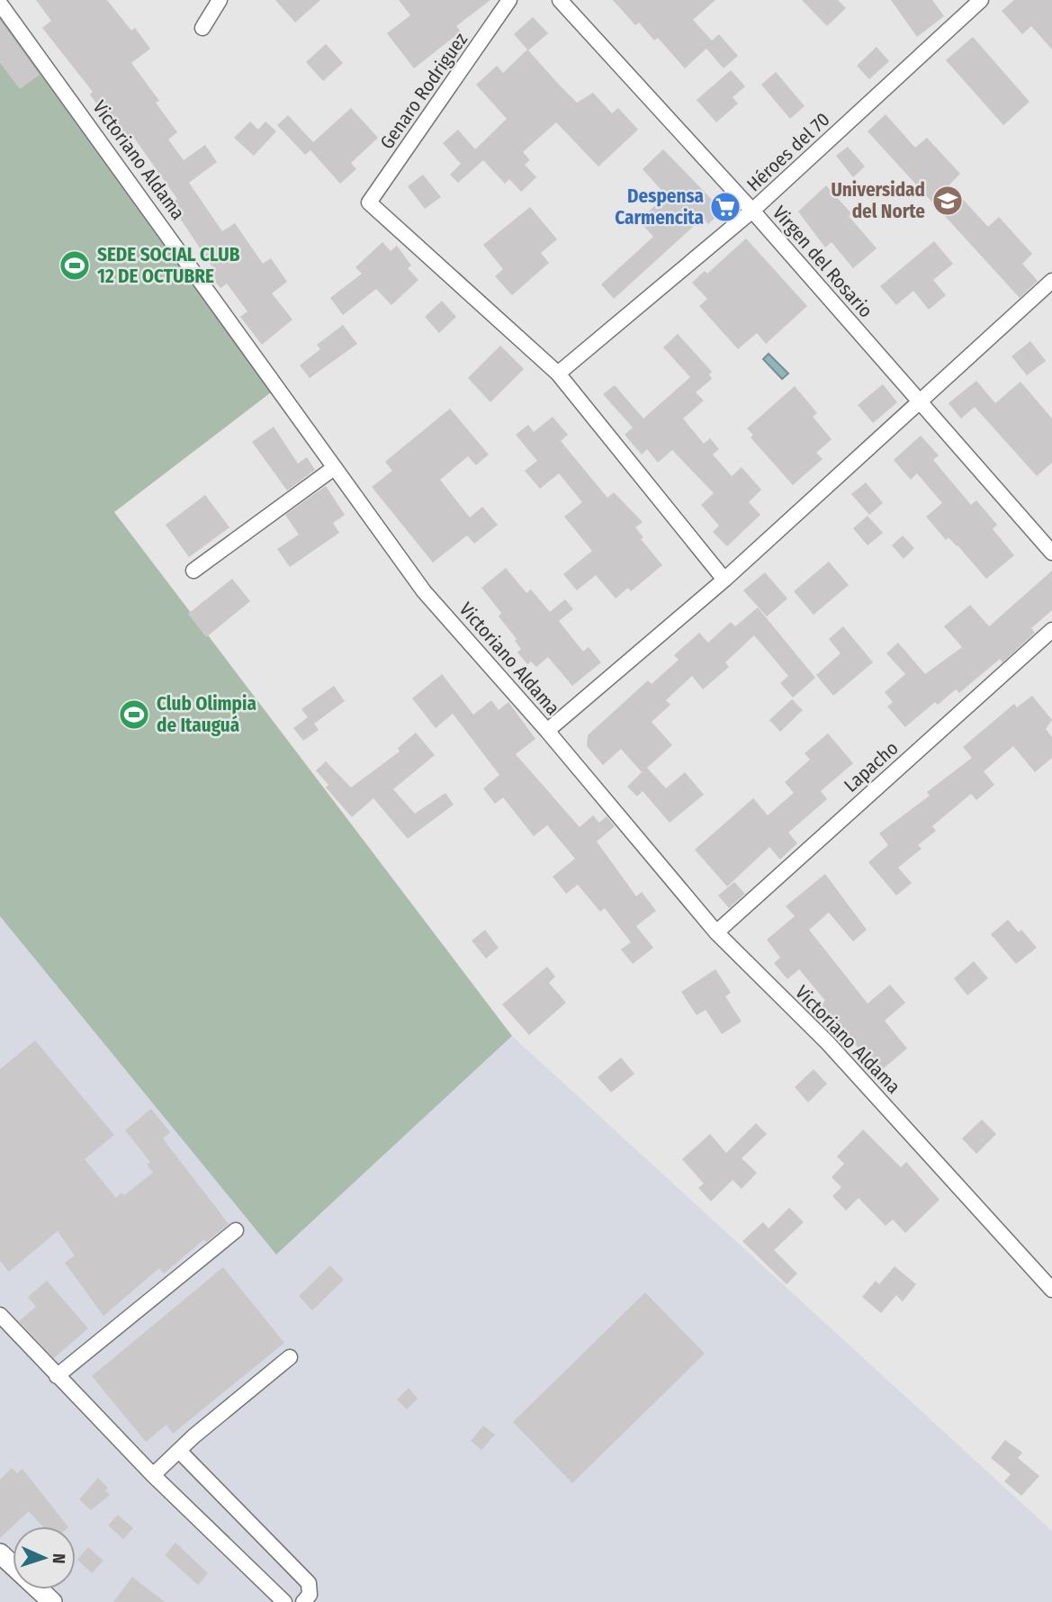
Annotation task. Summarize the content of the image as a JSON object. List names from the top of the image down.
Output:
{
  "streets": {
    "street": [
      "Genaro Rodriguez",
      "Héroes del 70",
      "Victoriano Aldama",
      "Virgen del Rosario",
      "Lapacho"
    ]
  },
  "crossings": [
    ["Genaro Rodriguez", "Héroes del 70"],
    ["Héroes del 70", "Virgen del Rosario"],
    ["Victoriano Aldama", "Lapacho"]
  ],
  "places": {
    "school or university": ["Universidad del Norte"],
    "supermarket": ["Despensa Carmencita"],
    "sports": ["SEDE SOCIAL CLUB 12 DE OCTUBRE", "Club Olimpia de Itauguá"]
  },
  "north": "right"
}
